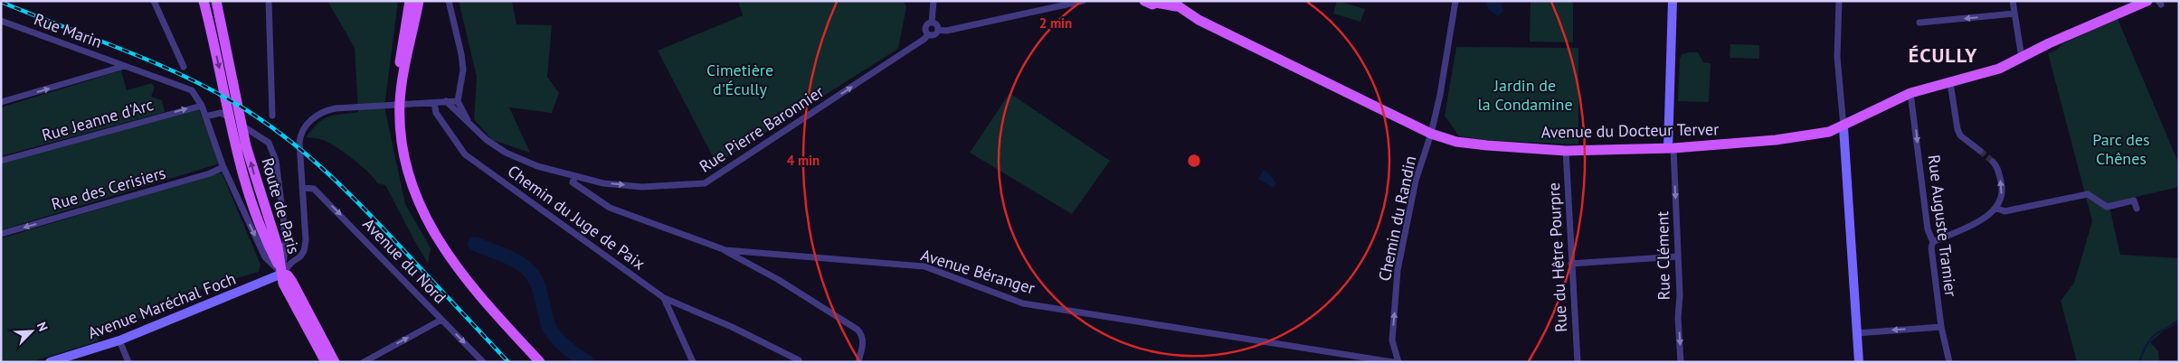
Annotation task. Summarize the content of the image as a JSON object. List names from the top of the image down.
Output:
{
  "streets": {
    "main road": ["Avenue du Docteur Terver", "Route de Paris", "Avenue Maréchal Foch"],
    "street": [
      "Rue Marin",
      "Rue Jeanne d'Arc",
      "Rue Pierre Baronnier",
      "Rue des Cerisiers",
      "Chemin du Juge de Paix",
      "Chemin du Randin",
      "Rue Auguste Tramier",
      "Rue Clément",
      "Rue du Hêtre Pourpre",
      "Avenue du Nord",
      "Avenue Béranger"
    ]
  },
  "crossings": [
    ["Rue Marin", "Rue Jeanne d'Arc"],
    ["Rue Pierre Baronnier", "Avenue Béranger"],
    ["Avenue du Docteur Terver", "Chemin du Randin"],
    ["Avenue du Docteur Terver", "Rue Auguste Tramier"],
    ["Avenue du Docteur Terver", "Rue Clément"],
    ["Avenue du Docteur Terver", "Rue du Hêtre Pourpre"],
    ["Route de Paris", "Avenue Maréchal Foch"]
  ],
  "one_way": [
    "Rue Jeanne d'Arc",
    "Rue Pierre Baronnier",
    "Rue des Cerisiers",
    "Chemin du Randin",
    "Rue Clément",
    "Avenue du Nord"
  ],
  "districts": ["ÉCULLY"],
  "parks": ["Cimetière d'Écully", "Jardin de la Condamine", "Parc des Chênes"],
  "north": "top right",
  "rings": ["2 min", "4 min"]
}
